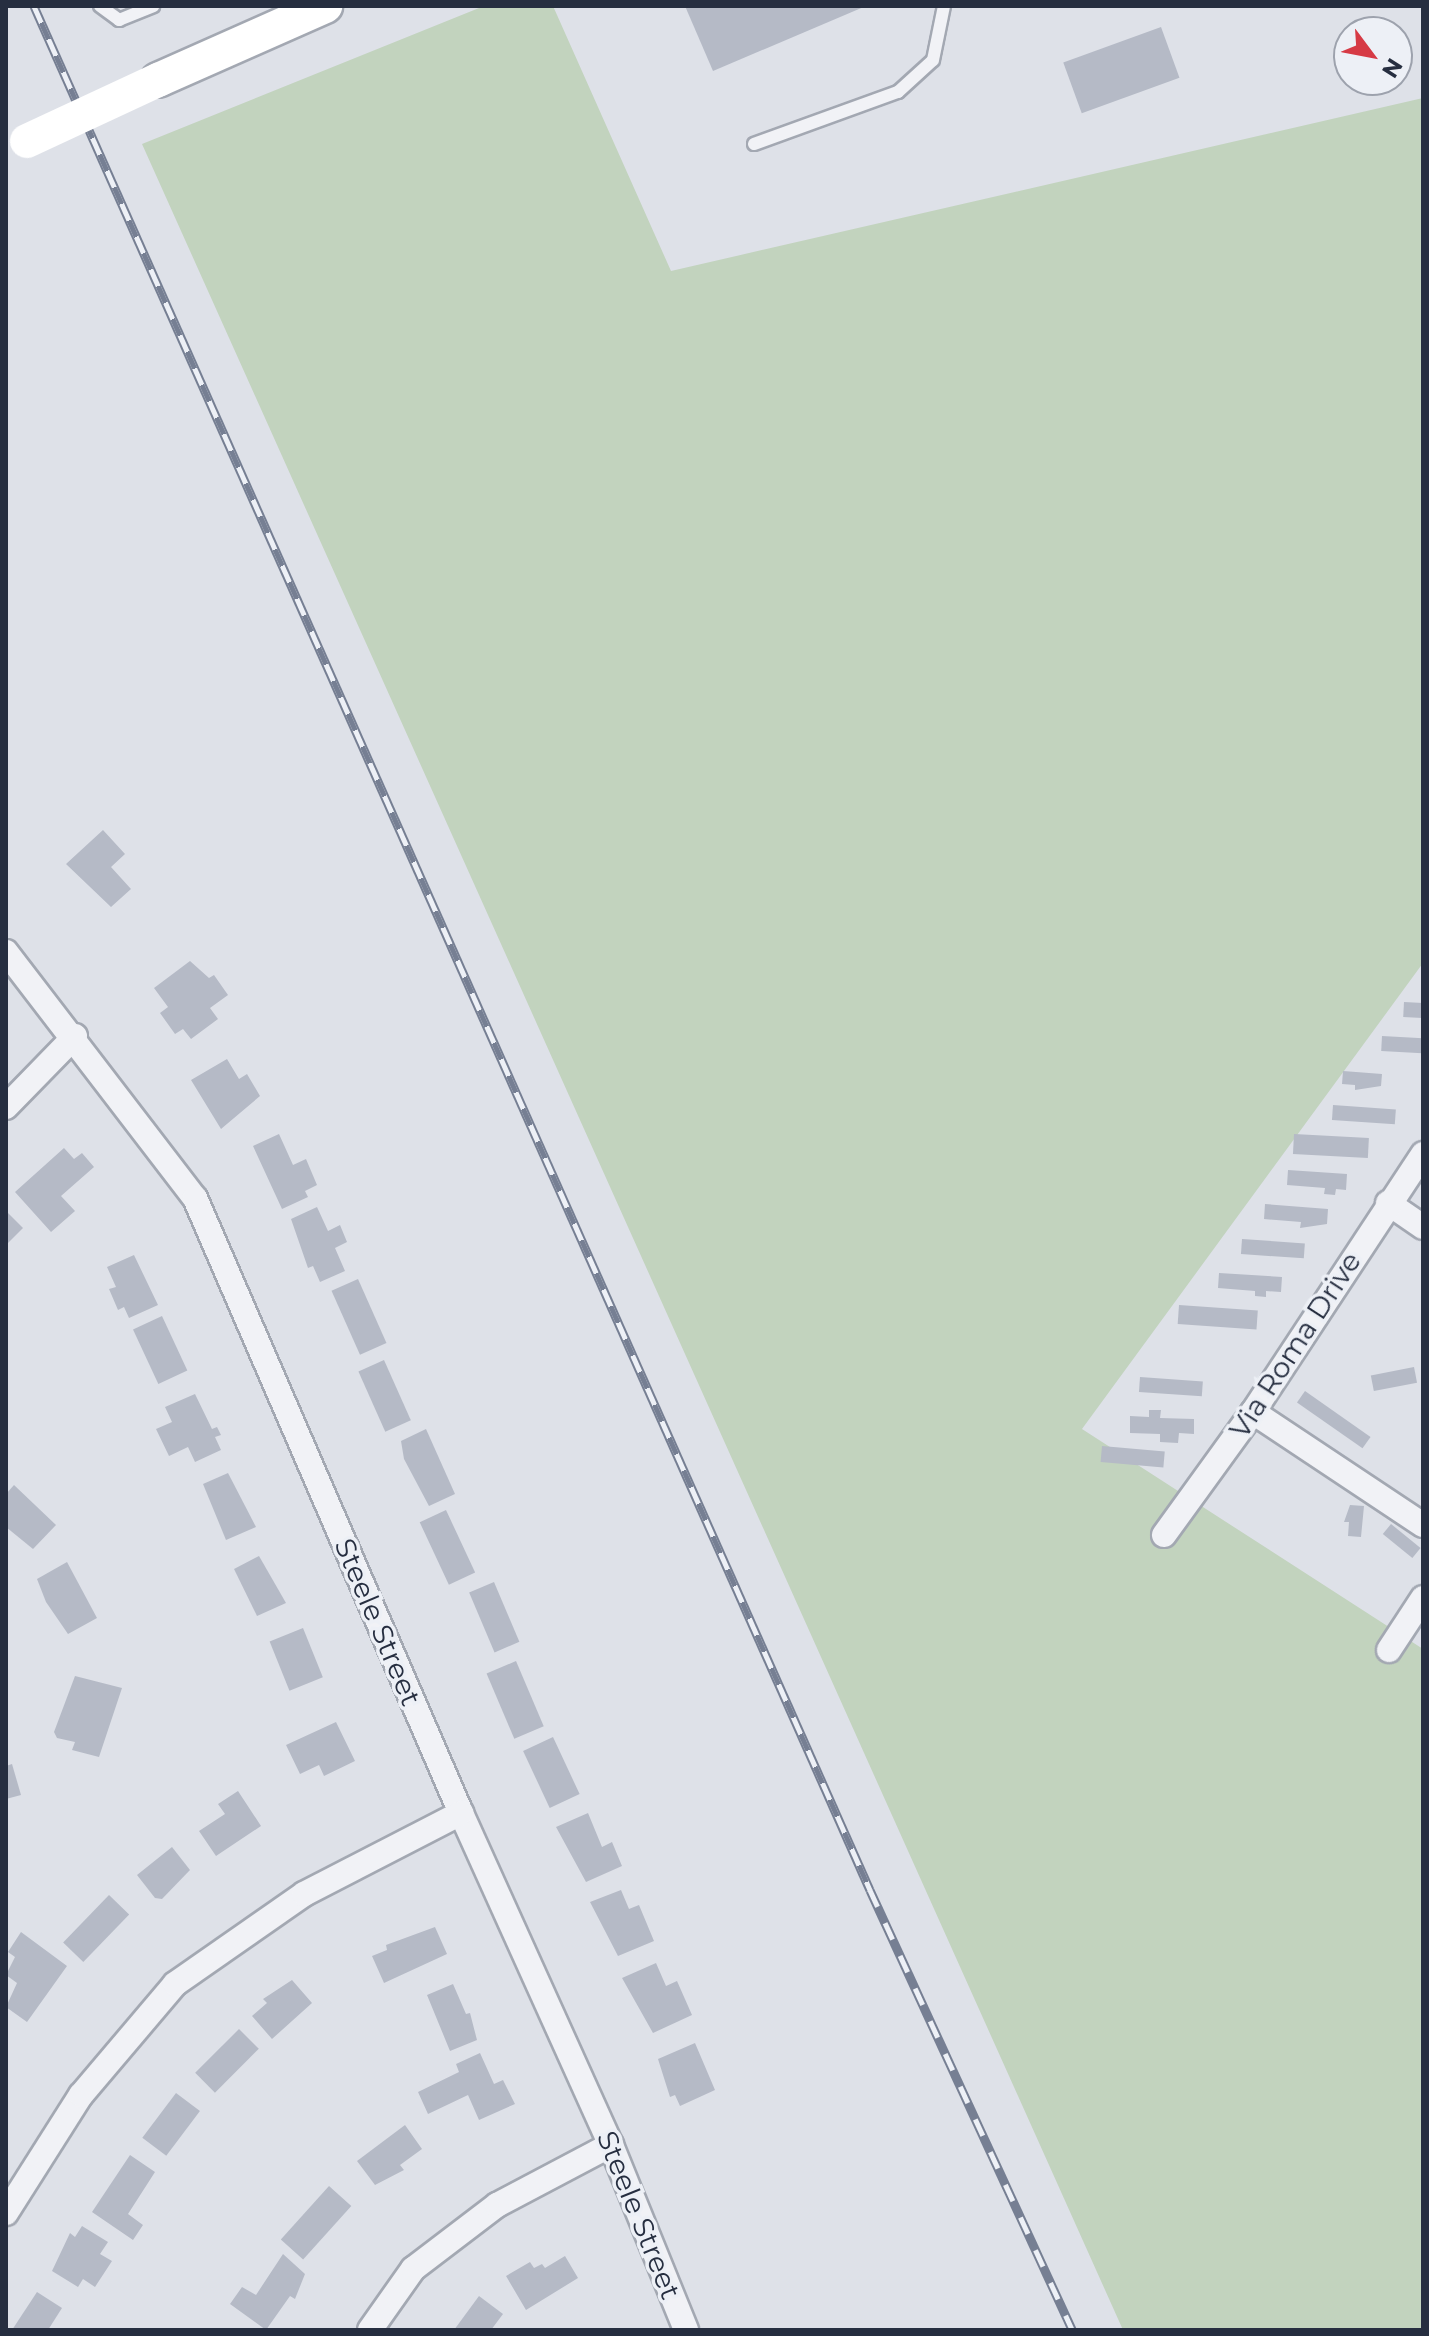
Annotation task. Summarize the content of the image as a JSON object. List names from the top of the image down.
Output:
{
  "streets": {
    "street": ["Via Roma Drive", "Steele Street"]
  },
  "north": "bottom right"
}
